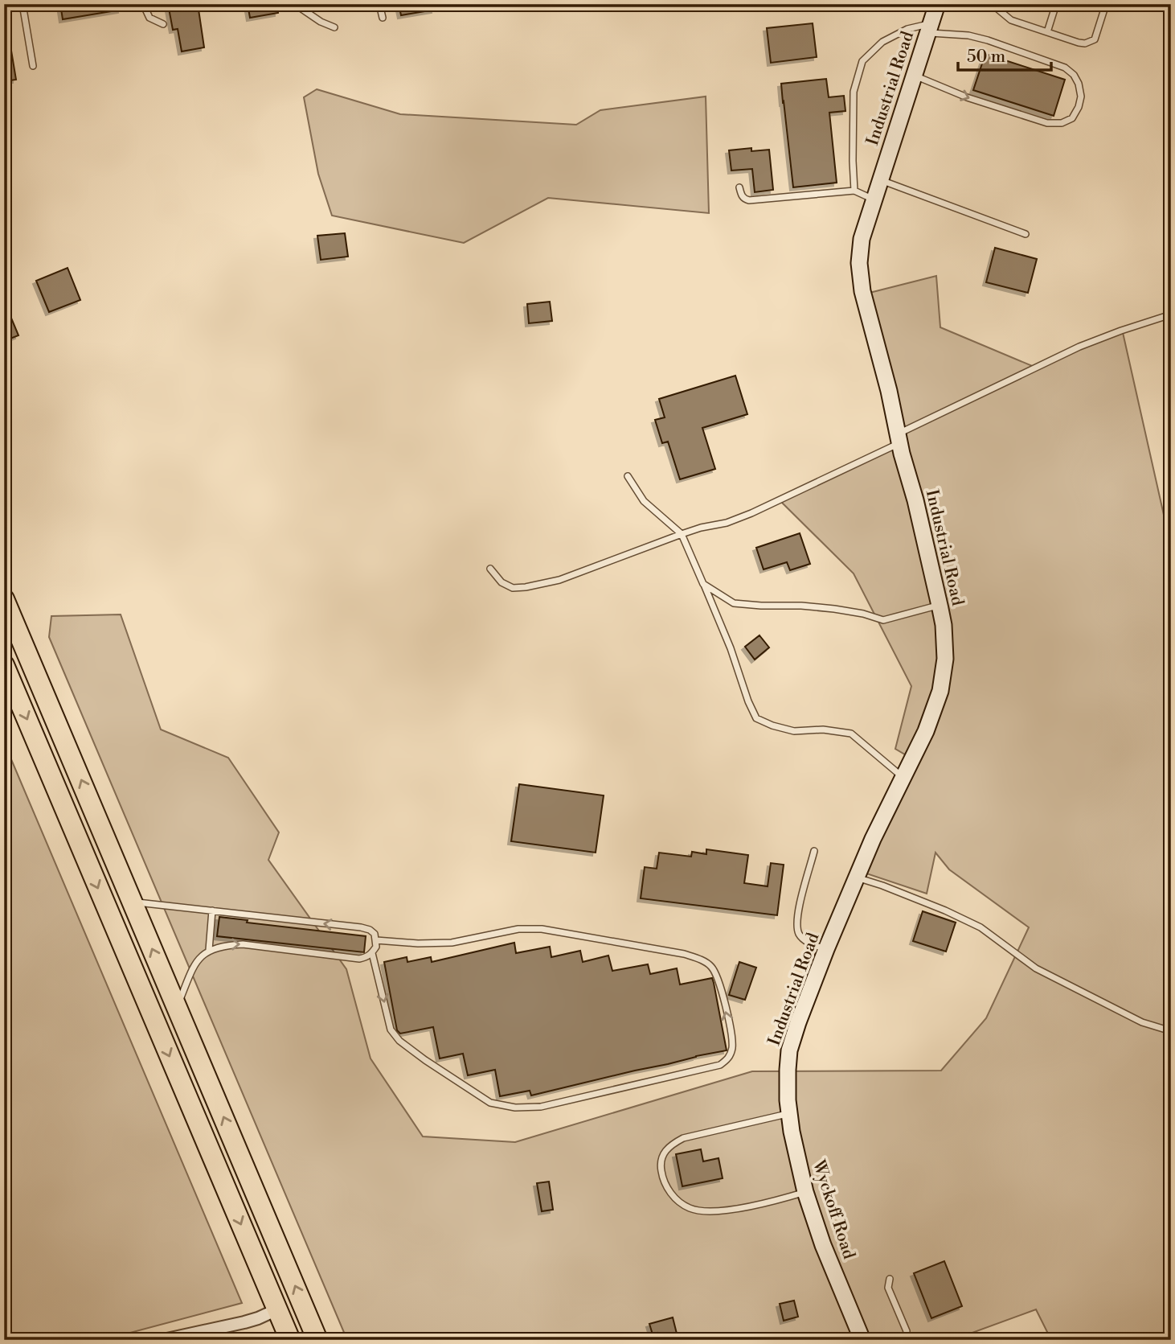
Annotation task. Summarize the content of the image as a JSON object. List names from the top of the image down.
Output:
{
  "streets": {
    "street": ["Industrial Road", "Wyckoff Road"]
  },
  "crossings": [
    ["Industrial Road", "Wyckoff Road"]
  ],
  "scale_bar": "50 m"
}
